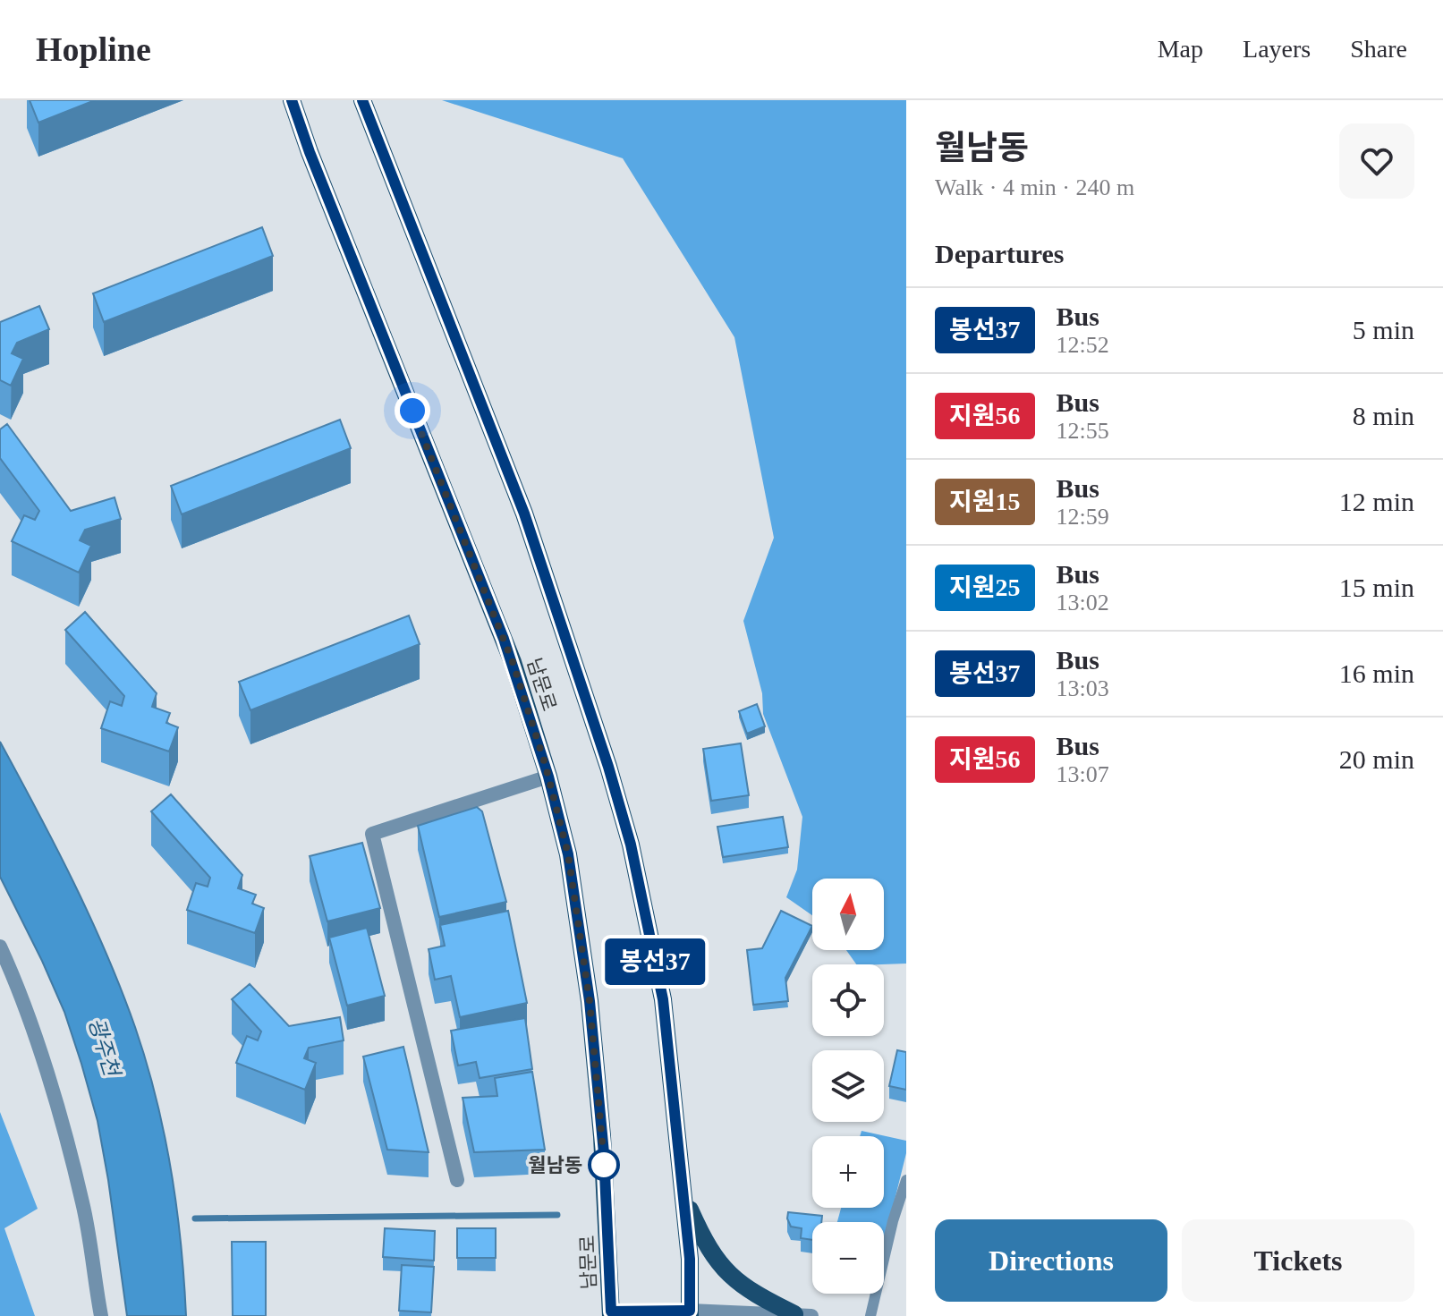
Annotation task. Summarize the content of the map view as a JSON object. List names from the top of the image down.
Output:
{
  "streets": {
    "main road": ["남문로"]
  },
  "water": ["광주천"],
  "places": ["월남동"],
  "lines": ["bus line 봉선37"],
  "north": "top",
  "page": {
    "header": "Hopline",
    "nav": ["Map", "Layers", "Share"],
    "on_map": "봉선37",
    "heading": [
      ["월남동", "Walk · 4 min · 240 m"],
      "Departures"
    ],
    "list": [
      {
        "mark": "봉선37",
        "name": "Bus",
        "note": "12:52",
        "value": "5 min"
      },
      {
        "mark": "지원56",
        "name": "Bus",
        "note": "12:55",
        "value": "8 min"
      },
      {
        "mark": "지원15",
        "name": "Bus",
        "note": "12:59",
        "value": "12 min"
      },
      {
        "mark": "지원25",
        "name": "Bus",
        "note": "13:02",
        "value": "15 min"
      },
      {
        "mark": "봉선37",
        "name": "Bus",
        "note": "13:03",
        "value": "16 min"
      },
      {
        "mark": "지원56",
        "name": "Bus",
        "note": "13:07",
        "value": "20 min"
      }
    ],
    "map_buttons": ["+", "−"],
    "buttons": ["Directions", "Tickets"]
  }
}
